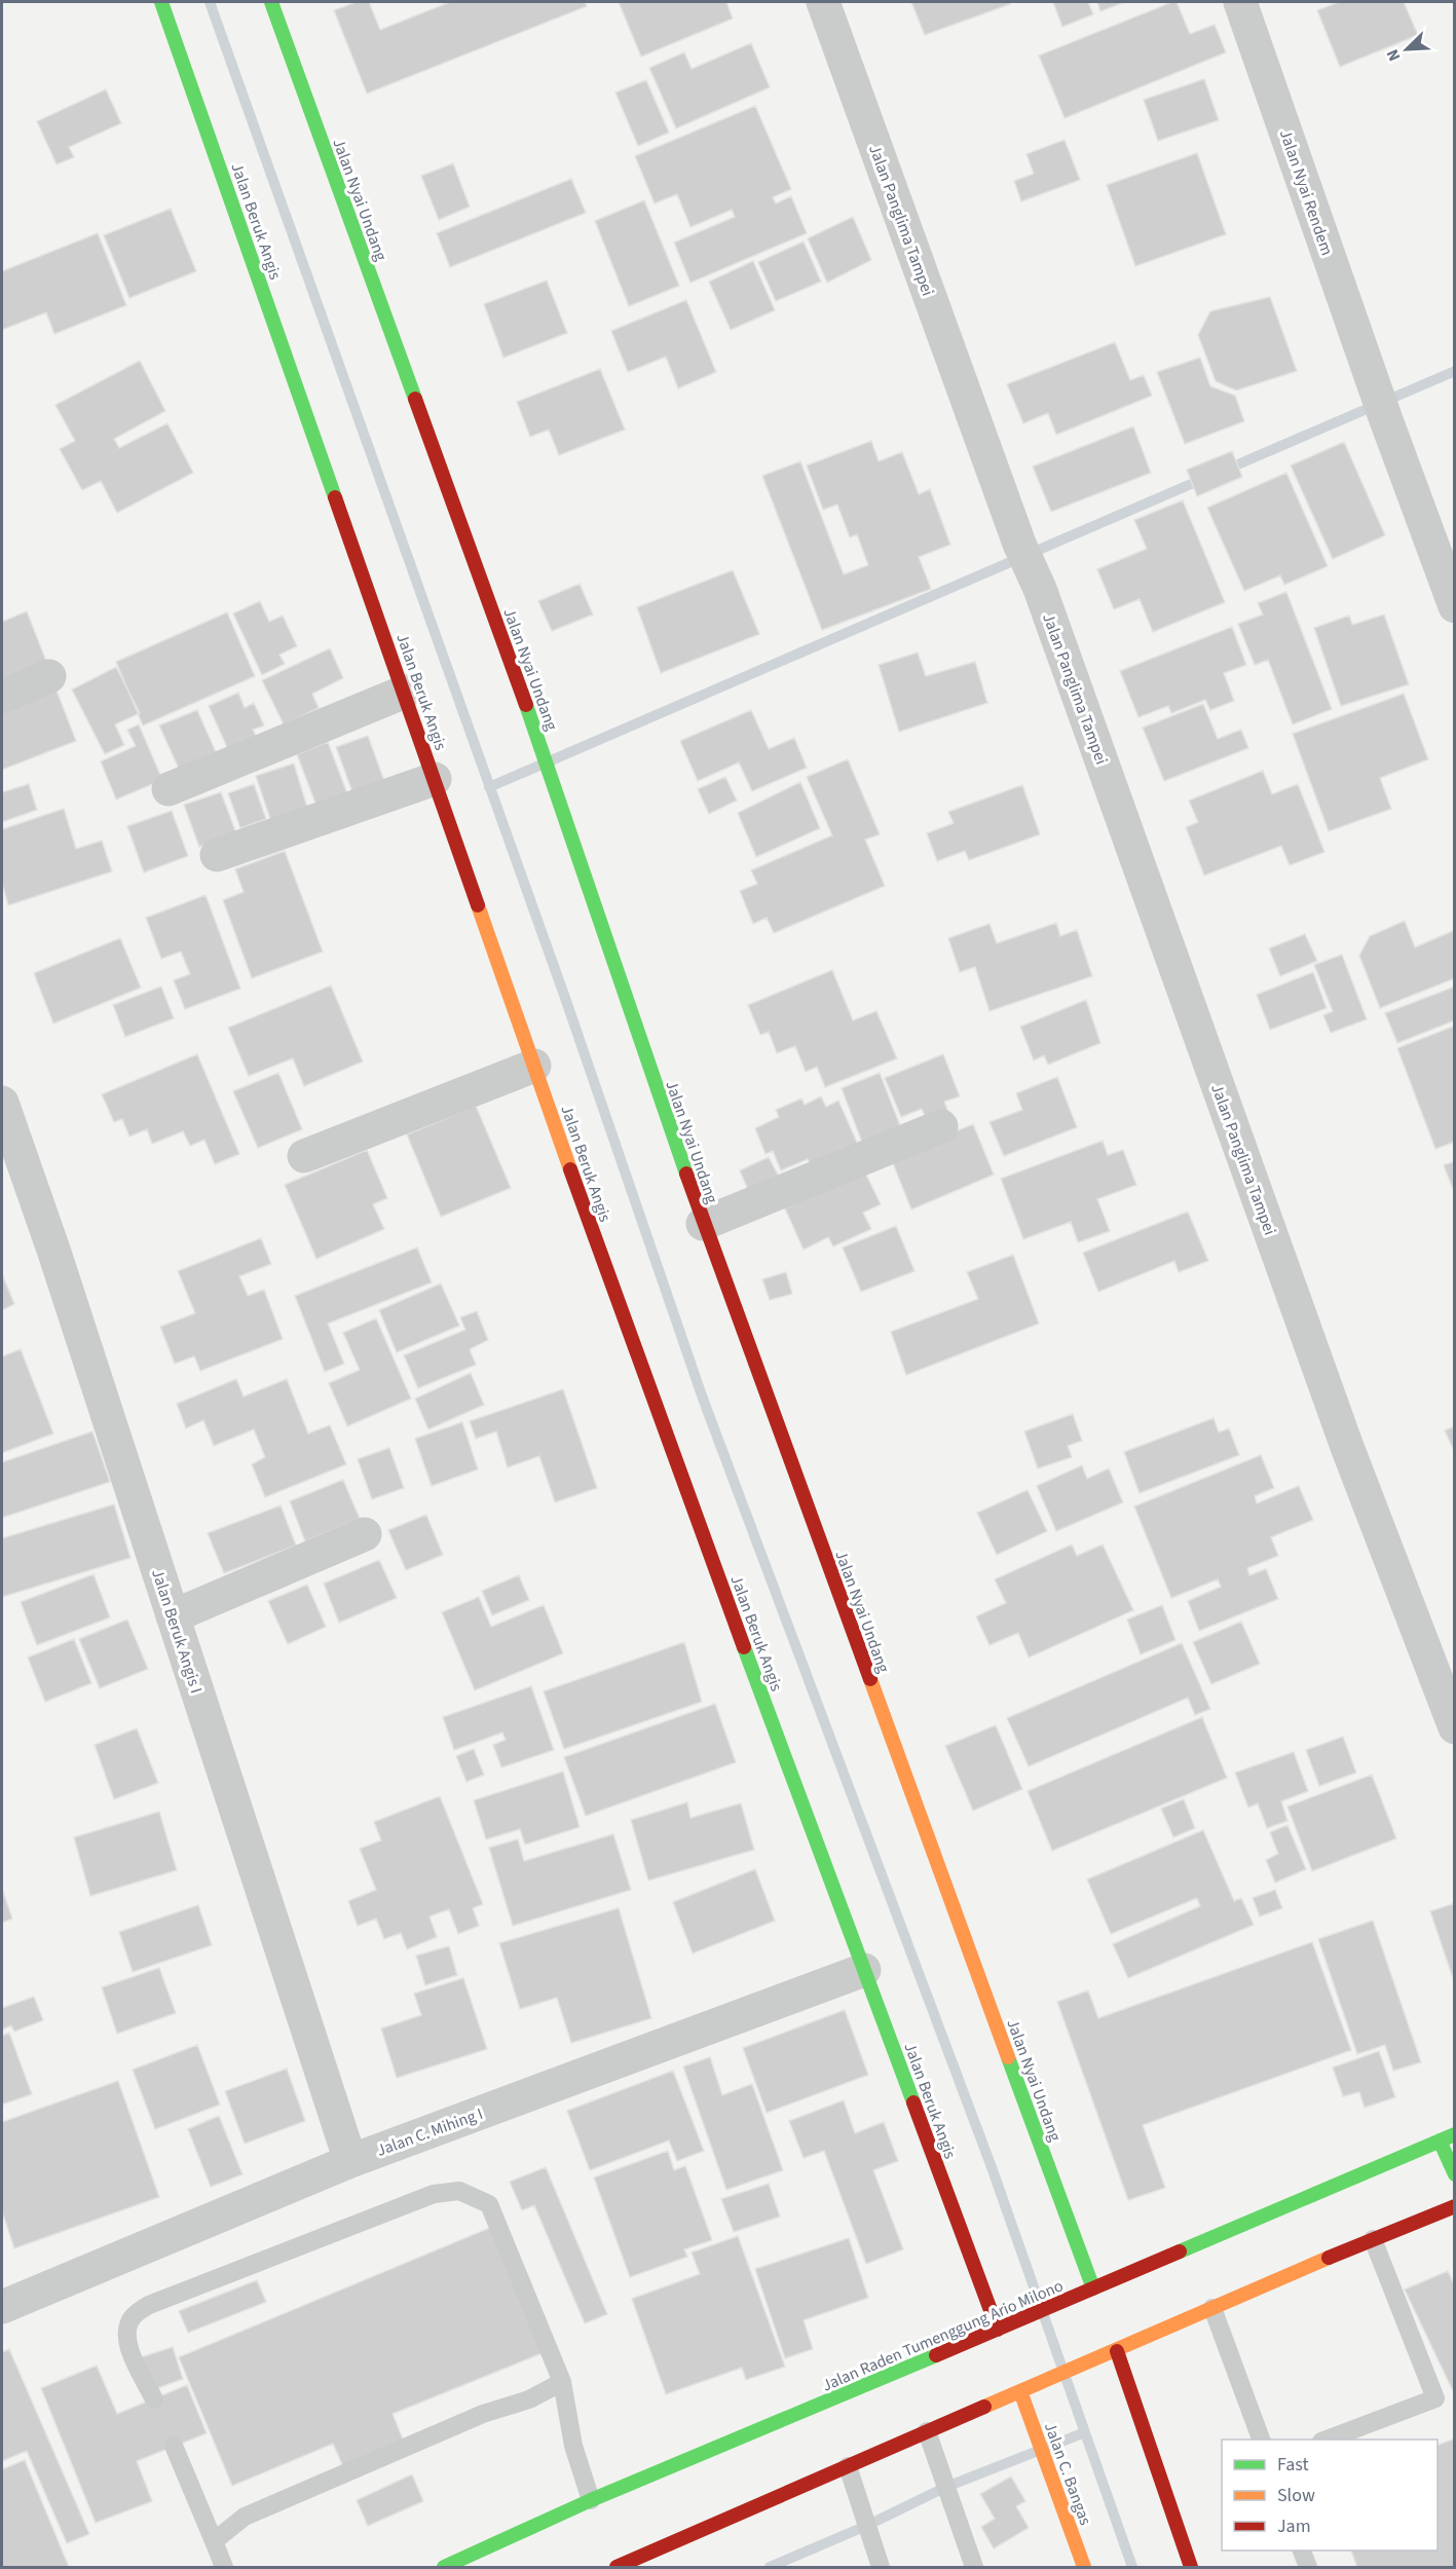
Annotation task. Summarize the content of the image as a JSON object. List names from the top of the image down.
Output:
{
  "streets": {
    "main road": [
      "Jalan Nyai Undang",
      "Jalan Beruk Angis",
      "Jalan Raden Tumenggung Ario Milono",
      "Jalan C. Bangas"
    ],
    "street": [
      "Jalan Nyai Rendem",
      "Jalan Panglima Tampei",
      "Jalan Beruk Angis I",
      "Jalan C. Mihing I"
    ]
  },
  "crossings": [
    ["Jalan Nyai Undang", "Jalan Raden Tumenggung Ario Milono"],
    ["Jalan Beruk Angis", "Jalan C. Mihing I"],
    ["Jalan Beruk Angis", "Jalan Raden Tumenggung Ario Milono"],
    ["Jalan Beruk Angis I", "Jalan C. Mihing I"]
  ],
  "legend": ["Fast", "Slow", "Jam"],
  "north": "bottom left"
}
